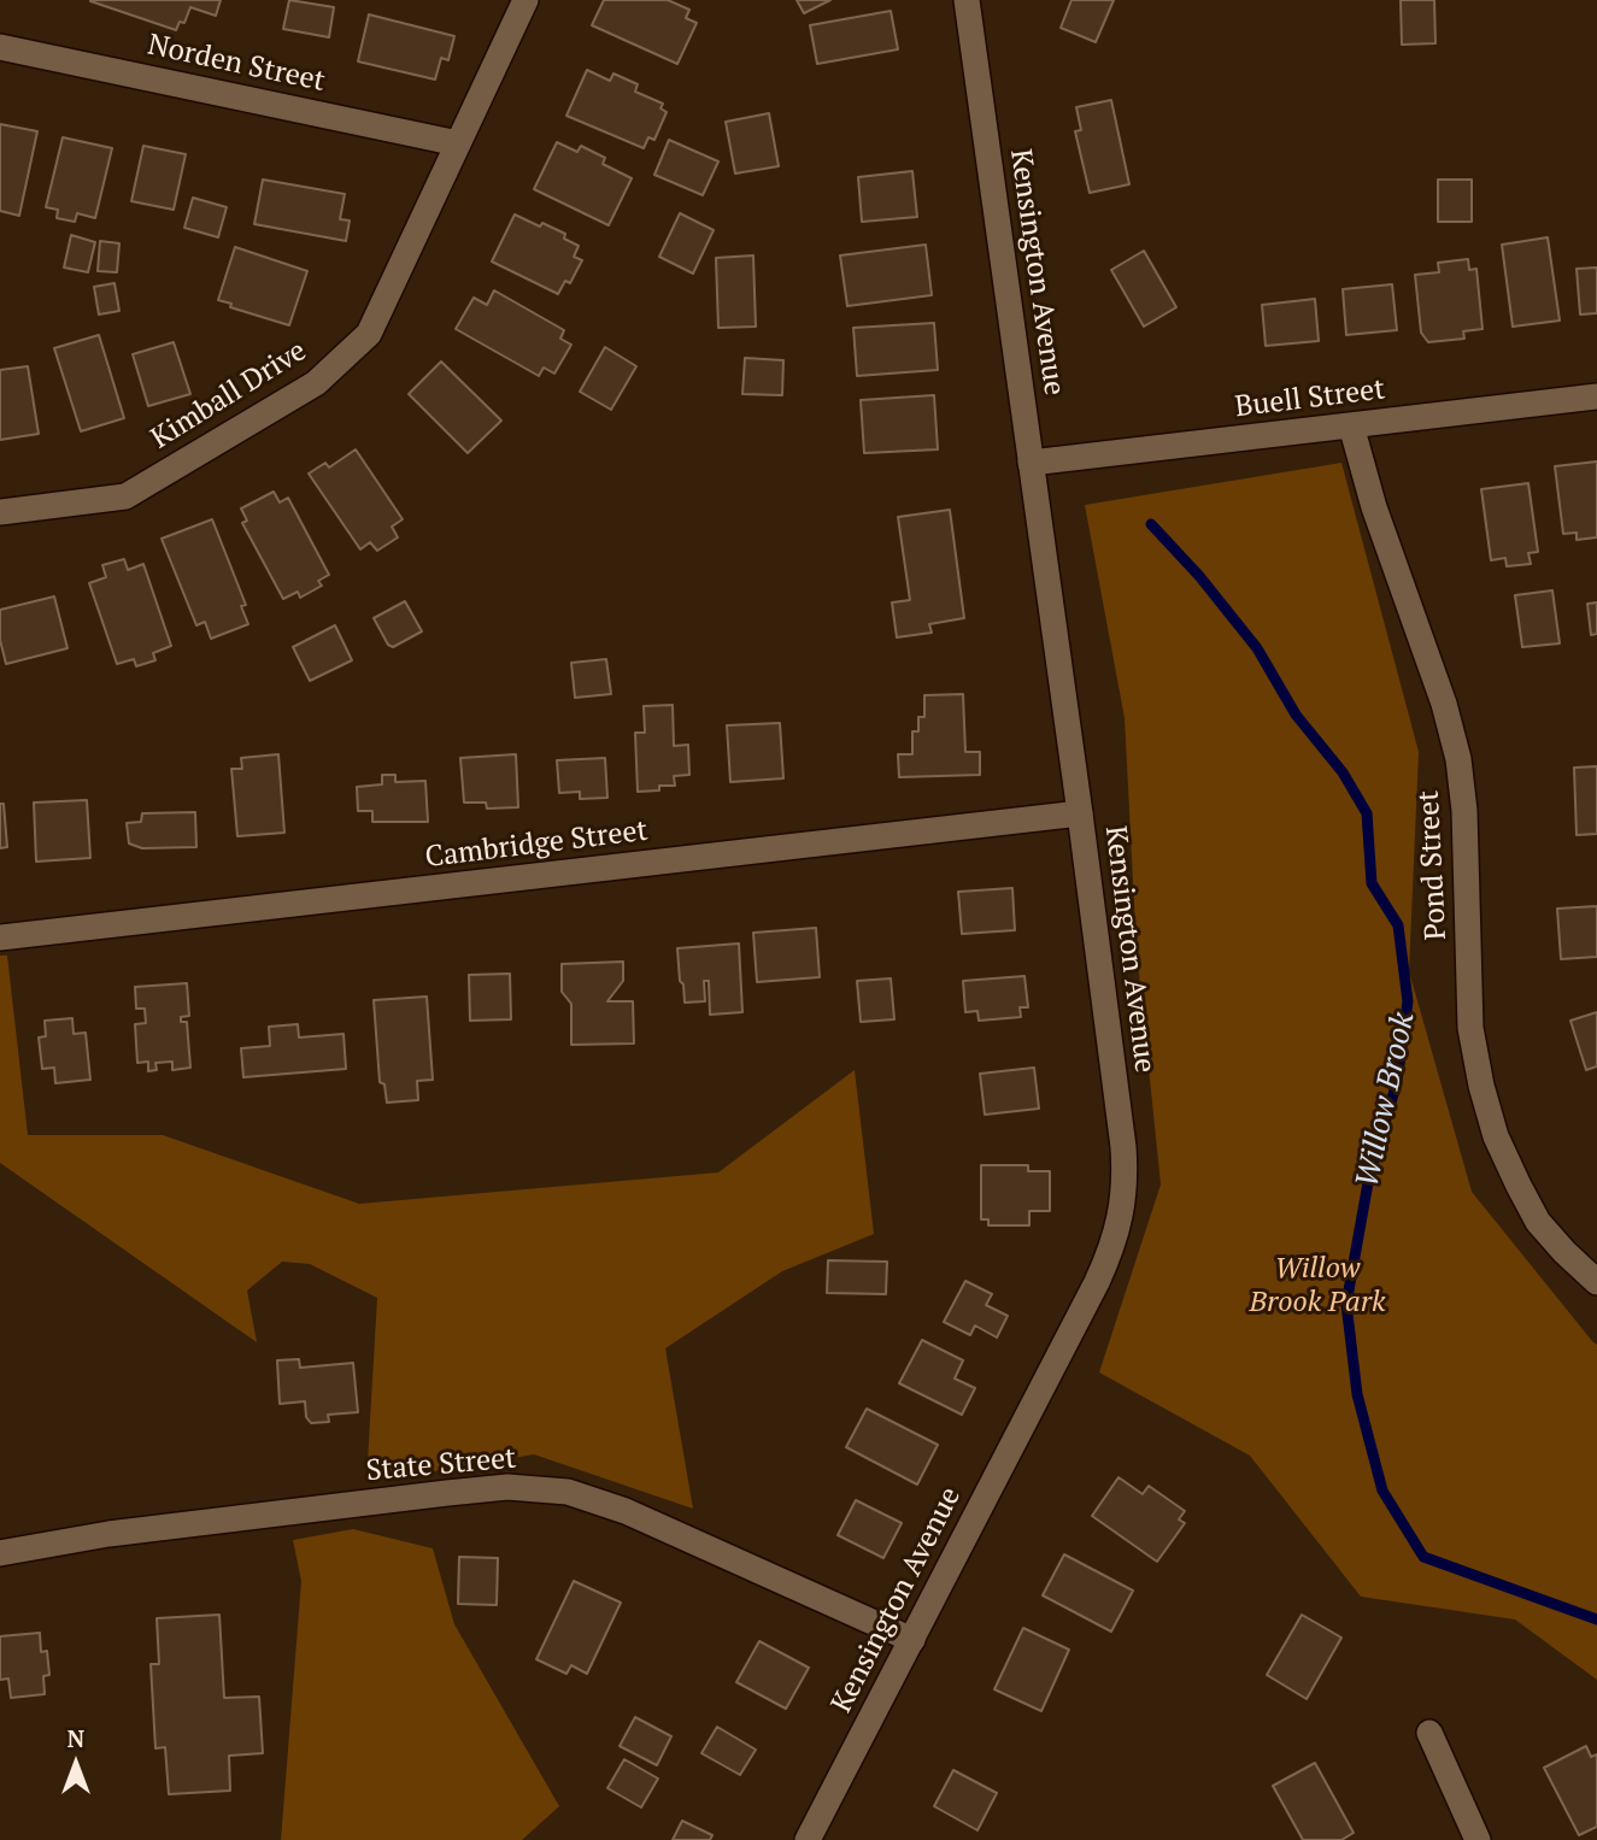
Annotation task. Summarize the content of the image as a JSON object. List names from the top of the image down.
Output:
{
  "streets": {
    "street": [
      "Norden Street",
      "Kensington Avenue",
      "Kimball Drive",
      "Buell Street",
      "Cambridge Street",
      "Pond Street",
      "State Street"
    ]
  },
  "crossings": [
    ["Norden Street", "Kimball Drive"],
    ["Kensington Avenue", "Buell Street"],
    ["Kensington Avenue", "Cambridge Street"],
    ["Kensington Avenue", "State Street"],
    ["Buell Street", "Pond Street"]
  ],
  "water": ["Willow Brook"],
  "parks": ["Willow Brook Park"],
  "north": "top"
}
